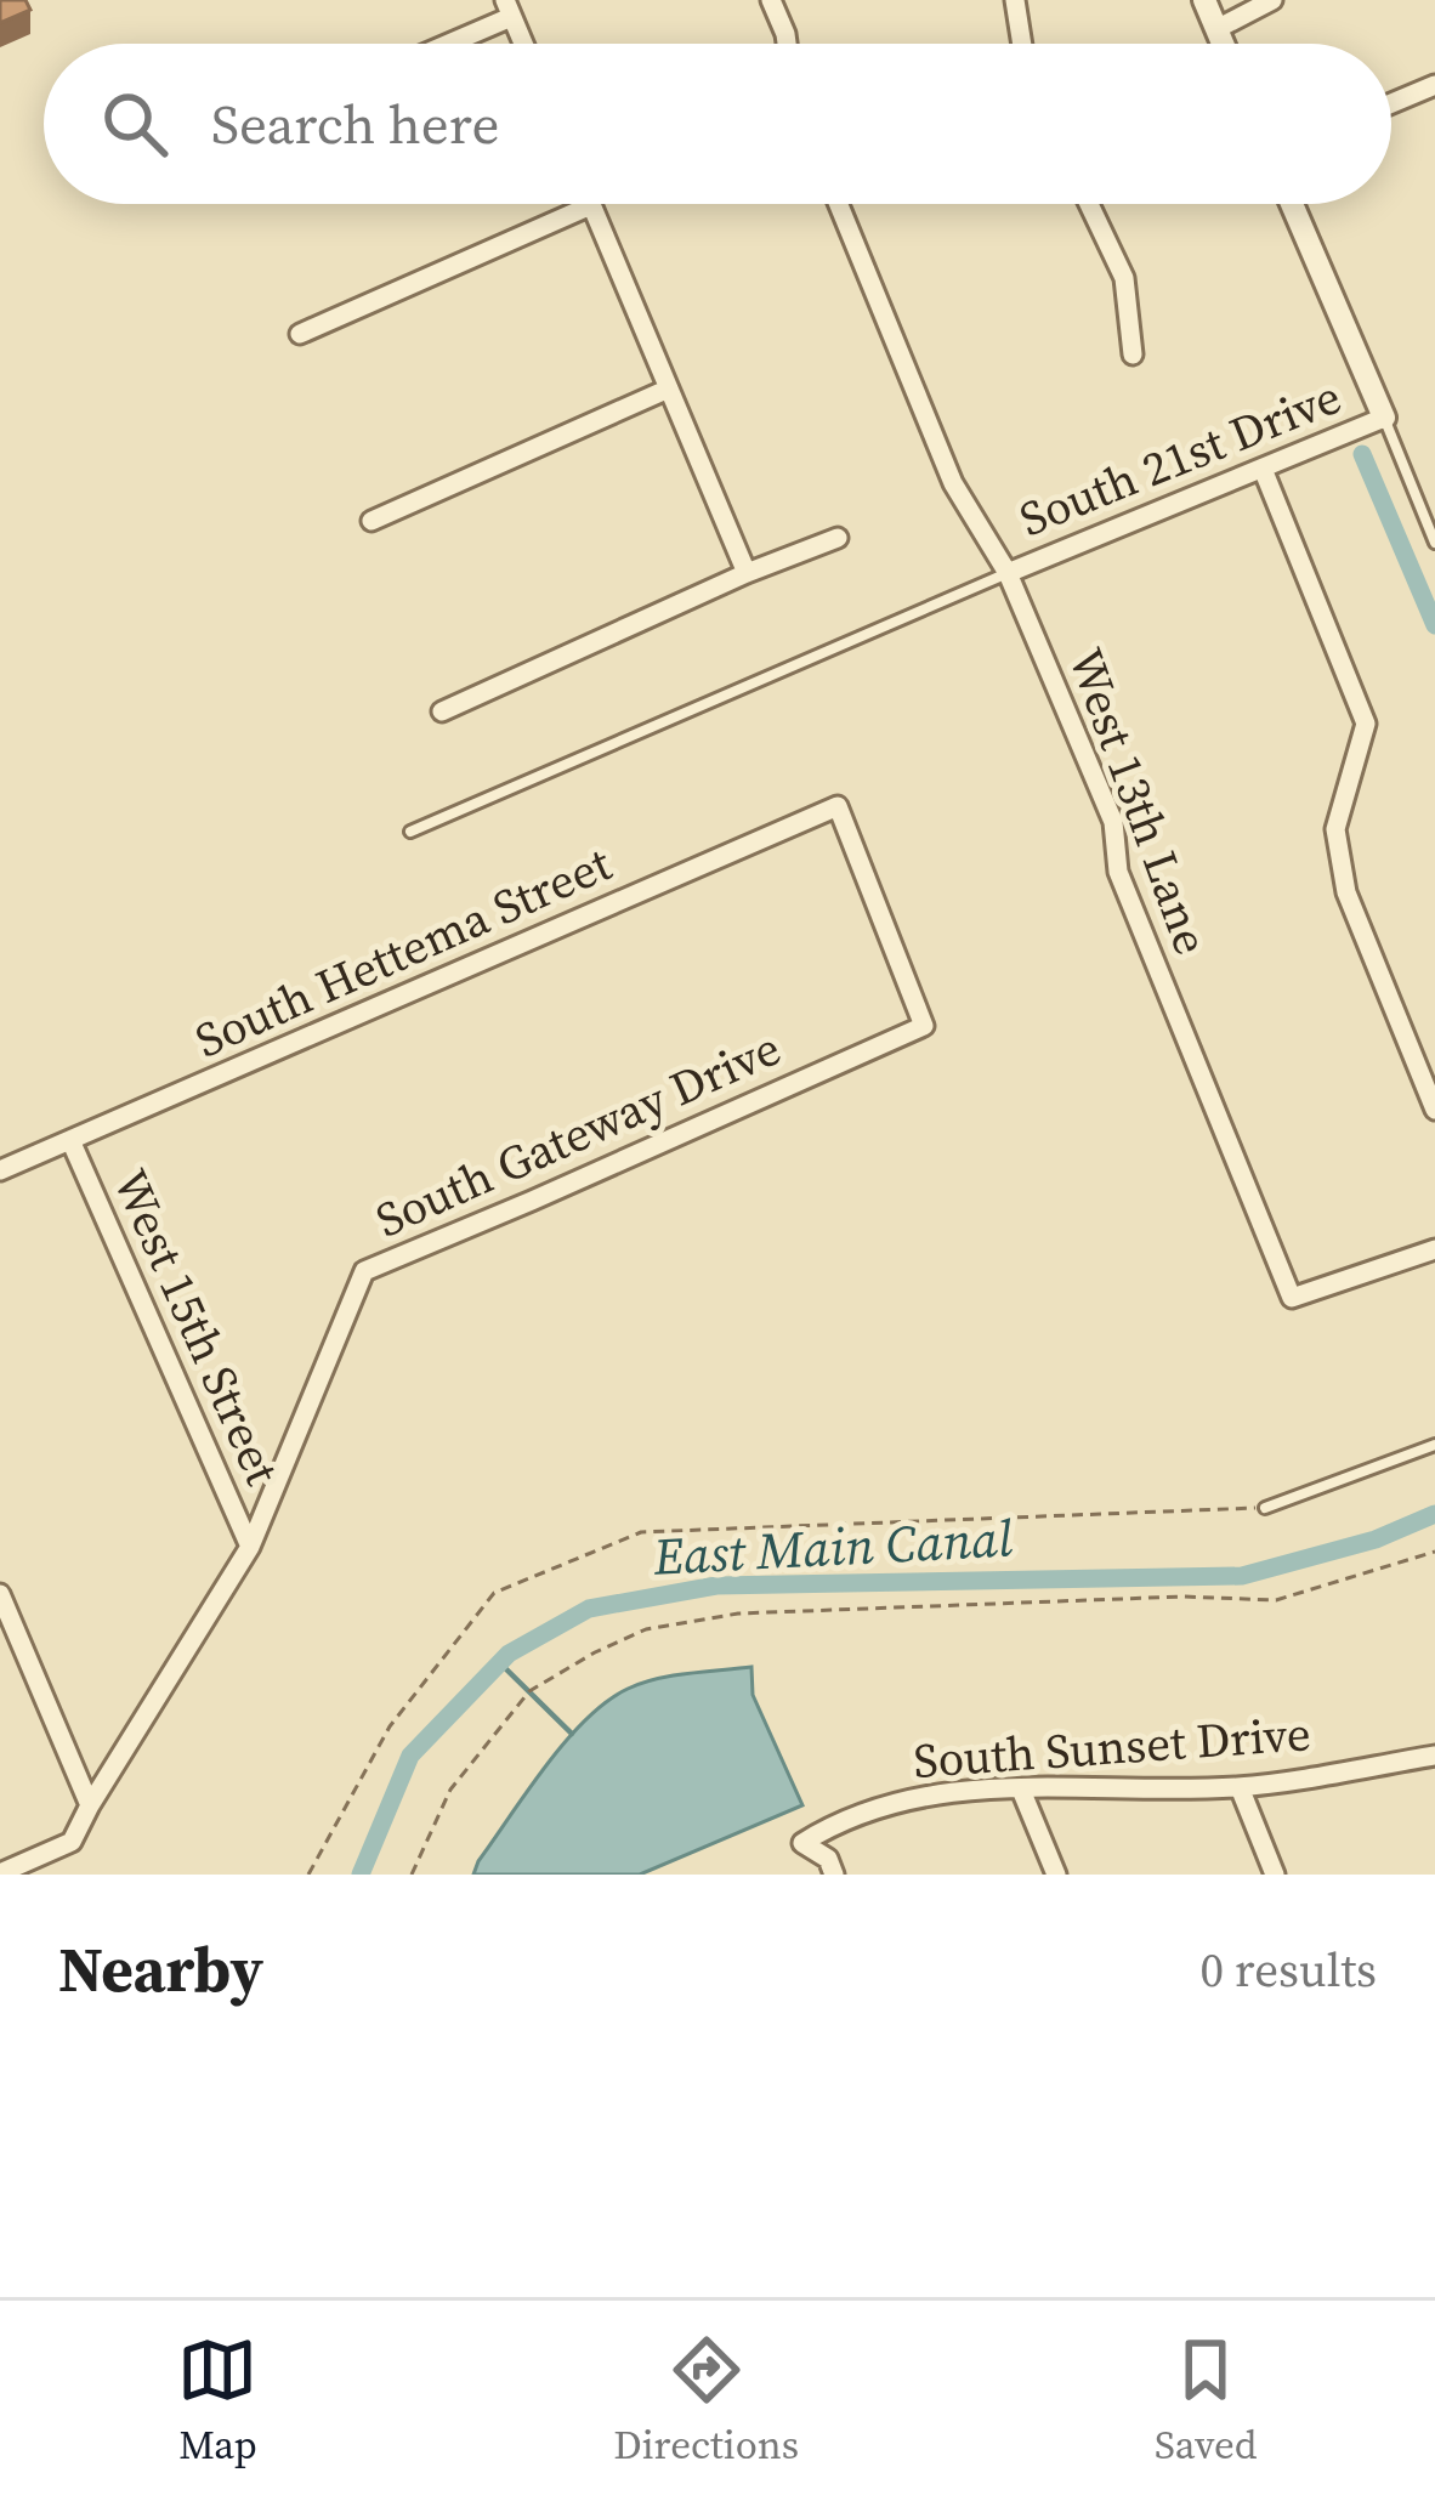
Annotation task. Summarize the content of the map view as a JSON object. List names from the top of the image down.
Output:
{
  "streets": {
    "street": [
      "South 21st Drive",
      "West 13th Lane",
      "South Hettema Street",
      "South Gateway Drive",
      "West 15th Street",
      "South Sunset Drive"
    ]
  },
  "crossings": [
    ["South 21st Drive", "West 13th Lane"],
    ["South Hettema Street", "South Gateway Drive"],
    ["South Hettema Street", "West 15th Street"],
    ["South Gateway Drive", "West 15th Street"]
  ],
  "water": ["East Main Canal"],
  "page": {
    "search": "Search here",
    "heading": ["Nearby", "0 results"],
    "nav": ["Map", "Directions", "Saved"]
  }
}
